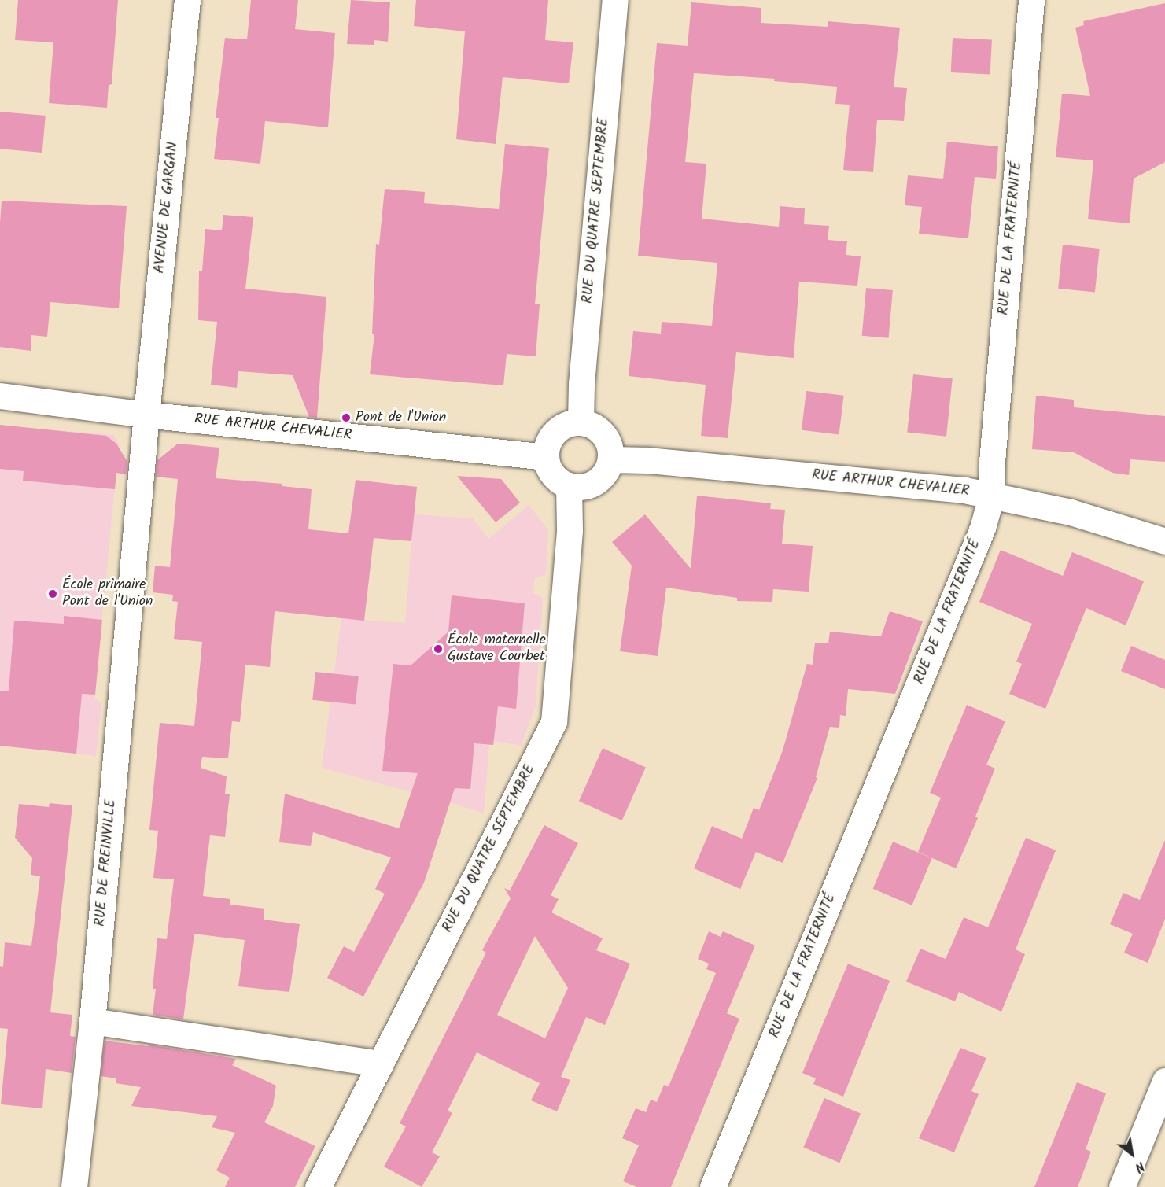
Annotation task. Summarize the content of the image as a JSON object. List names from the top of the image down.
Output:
{
  "streets": {
    "street": [
      "AVENUE DE GARGAN",
      "RUE DU QUATRE SEPTEMBRE",
      "RUE DE LA FRATERNITÉ",
      "RUE ARTHUR CHEVALIER",
      "RUE DE FREINVILLE"
    ]
  },
  "crossings": [
    ["AVENUE DE GARGAN", "RUE ARTHUR CHEVALIER"],
    ["AVENUE DE GARGAN", "RUE DE FREINVILLE"],
    ["RUE DU QUATRE SEPTEMBRE", "RUE ARTHUR CHEVALIER"],
    ["RUE DE LA FRATERNITÉ", "RUE ARTHUR CHEVALIER"],
    ["RUE ARTHUR CHEVALIER", "RUE DE FREINVILLE"]
  ],
  "places": ["Pont de l'Union", "École primaire Pont de l'Union", "École maternelle Gustave Courbet"],
  "north": "bottom right"
}
